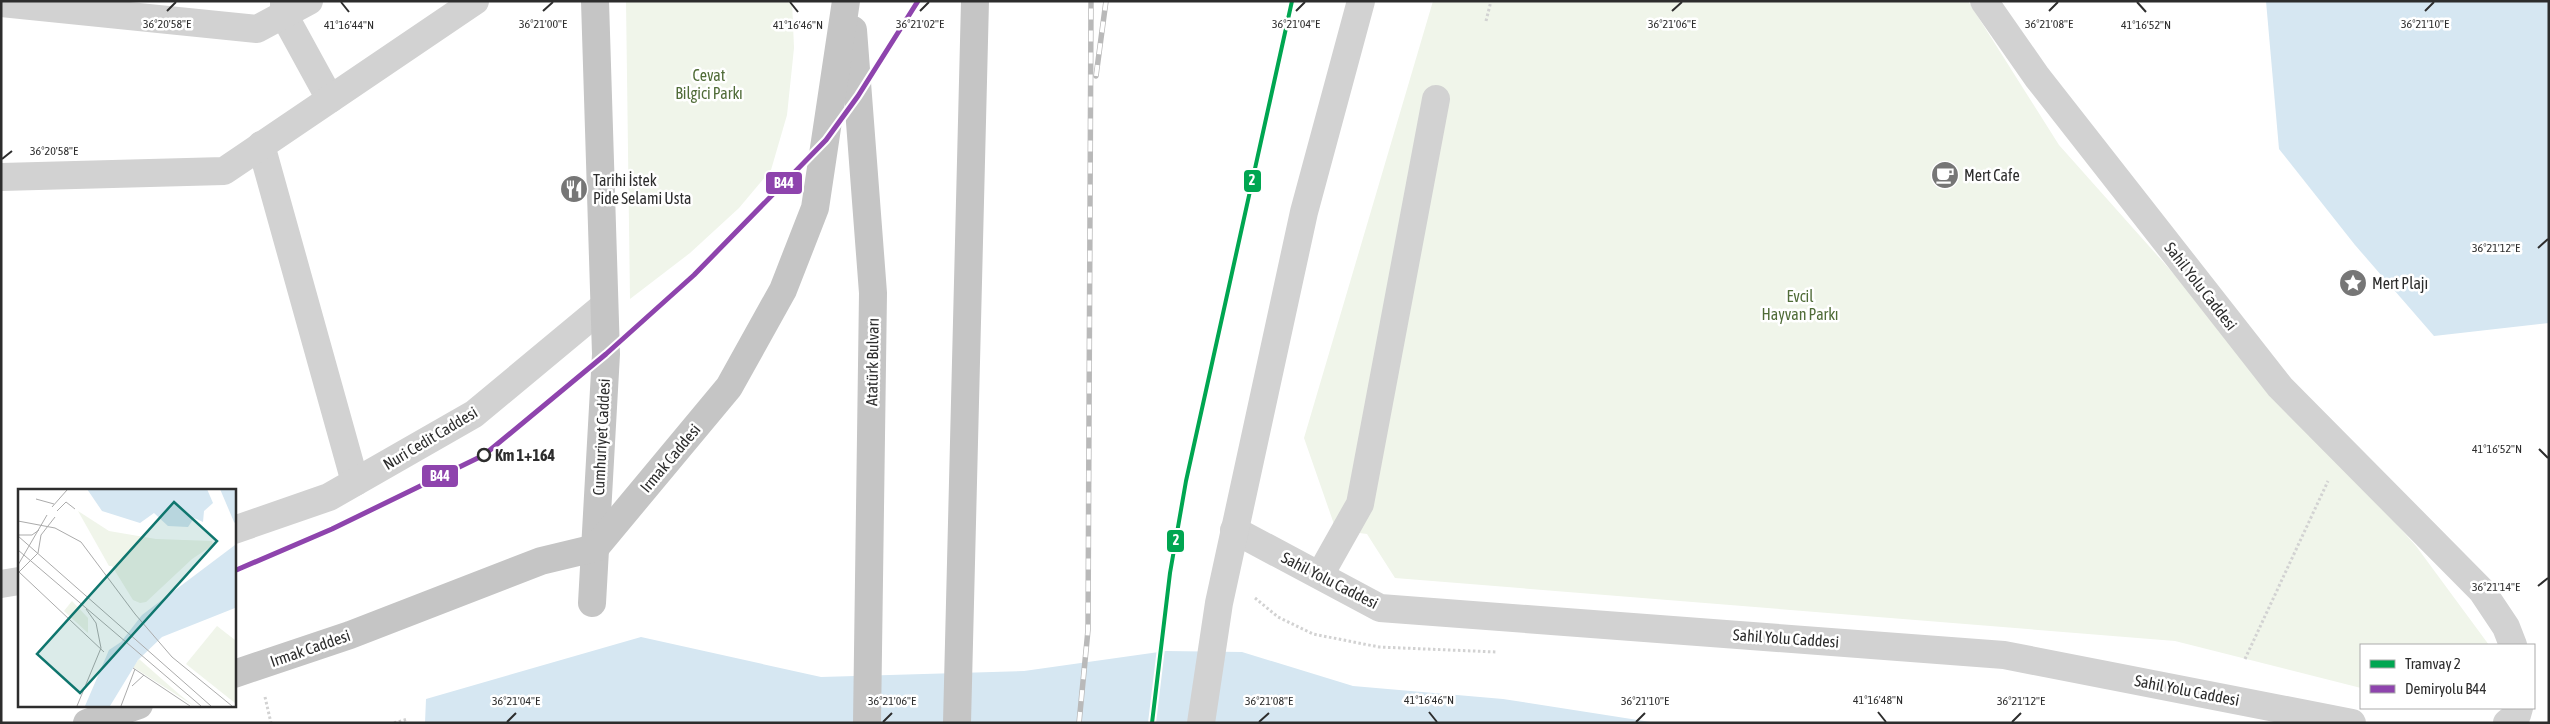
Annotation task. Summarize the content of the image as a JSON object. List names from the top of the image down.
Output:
{
  "streets": {
    "main road": ["Atatürk Bulvarı", "Cumhuriyet Caddesi", "Irmak Caddesi"],
    "street": ["Sahil Yolu Caddesi", "Nuri Cedit Caddesi"]
  },
  "crossings": [
    ["Cumhuriyet Caddesi", "Nuri Cedit Caddesi"],
    ["Cumhuriyet Caddesi", "Irmak Caddesi"]
  ],
  "parks": ["Cevat Bilgici Parkı", "Evcil Hayvan Parkı"],
  "places": {
    "cafe": ["Mert Cafe"],
    "restaurant": ["Tarihi İstek Pide Selami Usta"],
    "place": ["Mert Plajı"],
    "other": ["Km 1+164"]
  },
  "lines": ["tram line 2", "rail line B44"],
  "legend": ["Tramvay 2", "Demiryolu B44"],
  "coordinates": [
    "36°21'06\"E",
    "36°20'58\"E",
    "36°21'00\"E",
    "36°21'02\"E",
    "36°21'04\"E",
    "36°21'08\"E",
    "36°21'10\"E",
    "41°16'44\"N",
    "41°16'46\"N",
    "41°16'52\"N",
    "36°21'12\"E",
    "36°21'14\"E",
    "41°16'48\"N"
  ]
}
